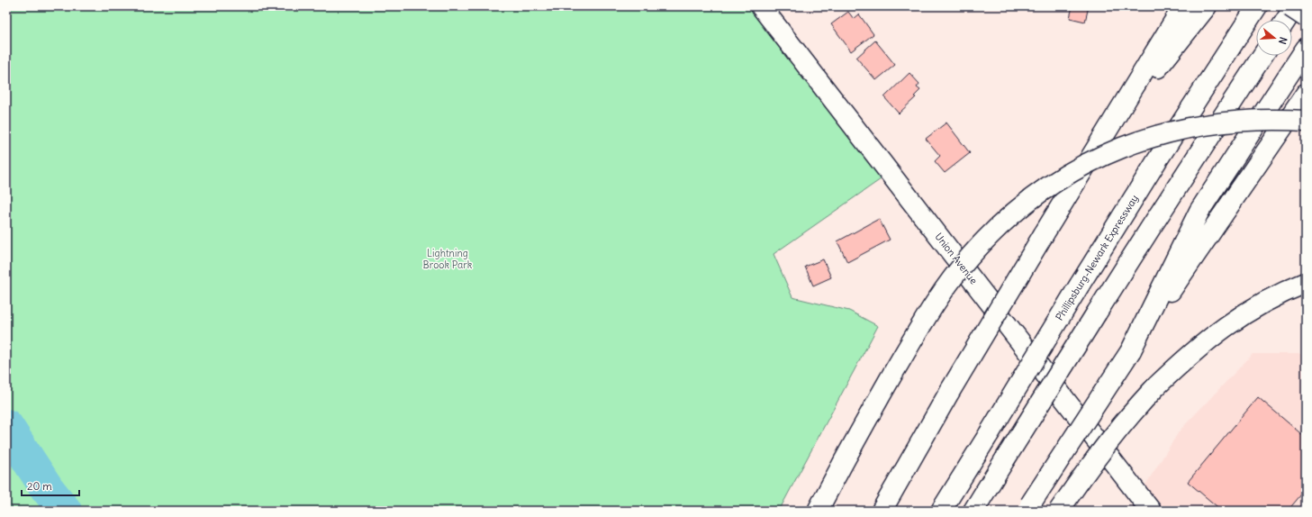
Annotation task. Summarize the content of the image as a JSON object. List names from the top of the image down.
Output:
{
  "streets": {
    "main road": ["Phillipsburg-Newark Expressway", "Union Avenue"]
  },
  "parks": ["Lightning Brook Park"],
  "scale_bar": "20 m",
  "north": "right"
}
